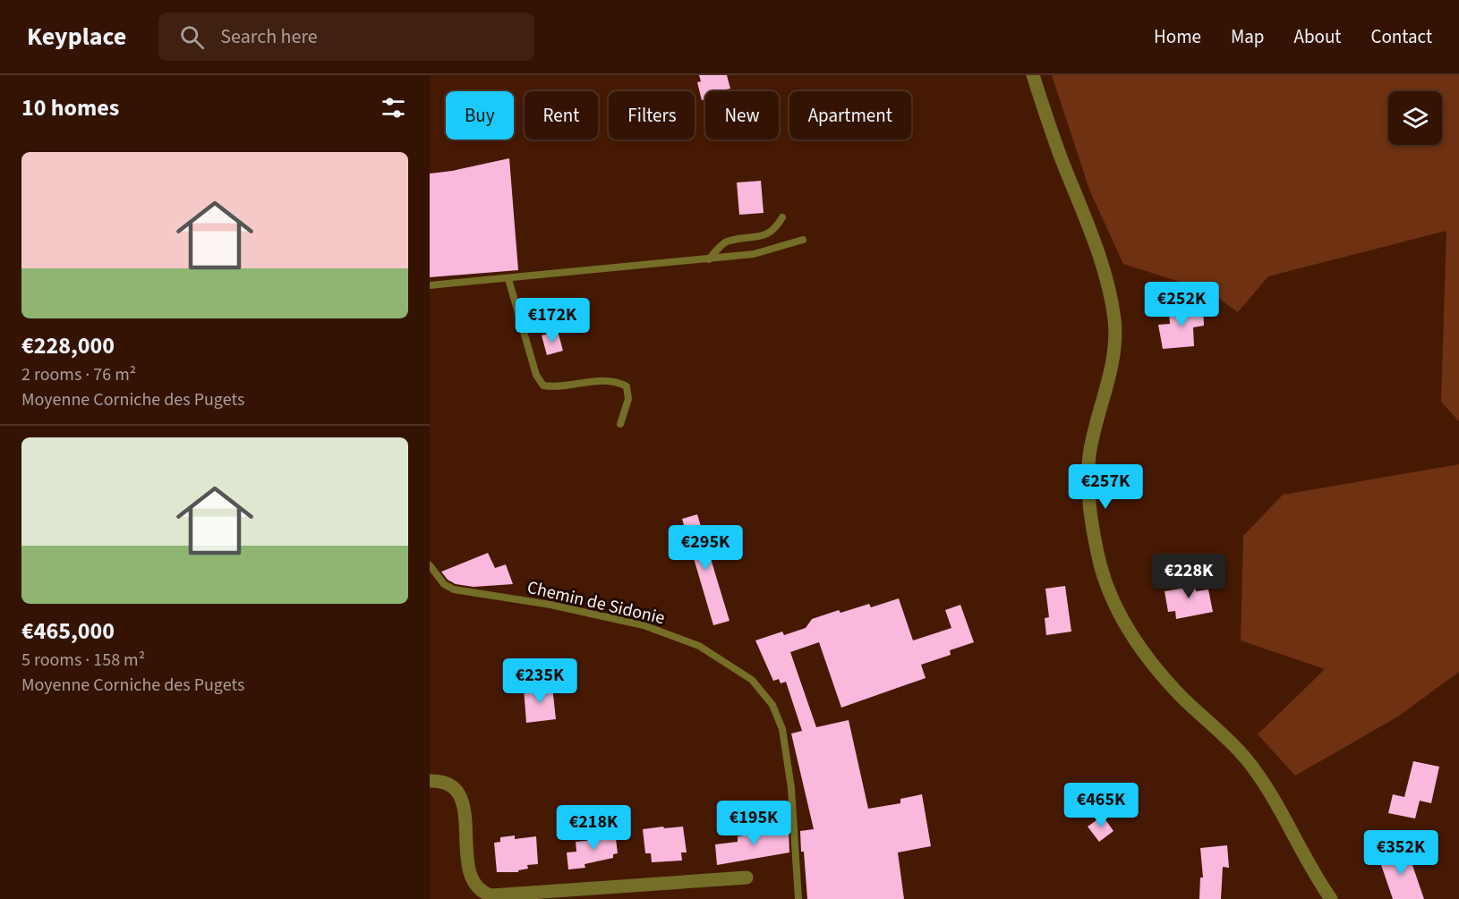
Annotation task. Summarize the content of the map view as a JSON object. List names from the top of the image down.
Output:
{
  "streets": {
    "lane": ["Chemin de Sidonie"]
  },
  "page": {
    "header": "Keyplace",
    "search": "Search here",
    "nav": [
      "Home",
      "Map",
      "About",
      "Contact"
    ],
    "heading": "10 homes",
    "chip": [
      "Buy",
      "Rent",
      "Filters",
      "New",
      "Apartment"
    ],
    "list": [
      {
        "name": "€228,000",
        "note": "2 rooms · 76 m² · Moyenne Corniche des Pugets"
      },
      {
        "name": "€465,000",
        "note": "5 rooms · 158 m² · Moyenne Corniche des Pugets"
      }
    ],
    "price": [
      "€252K",
      "€172K",
      "€257K",
      "€295K",
      "€228K",
      "€235K",
      "€465K",
      "€195K",
      "€218K",
      "€352K"
    ]
  }
}
